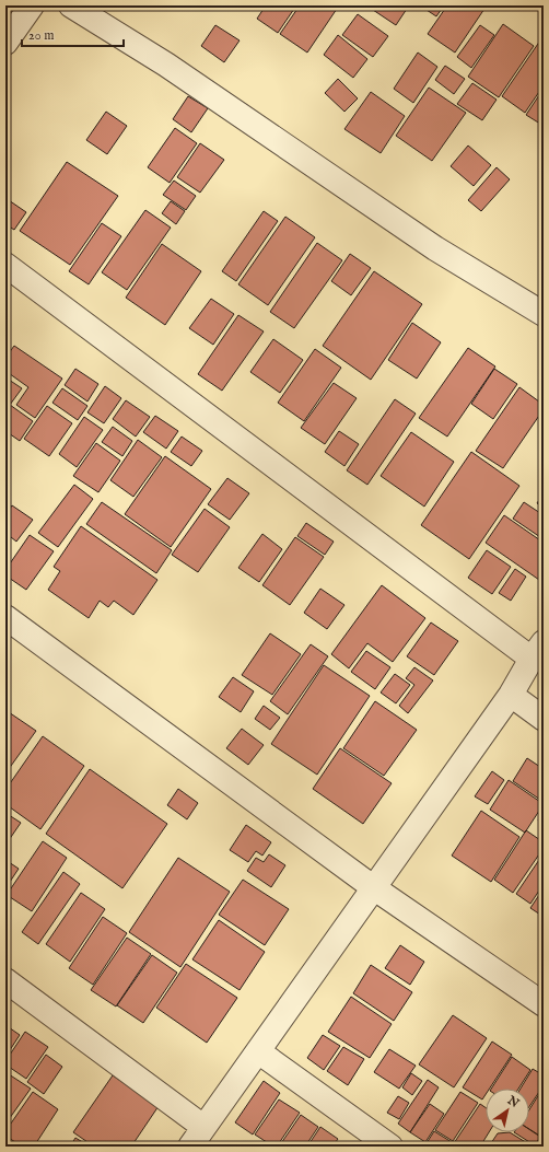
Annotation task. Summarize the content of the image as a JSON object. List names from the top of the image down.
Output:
{
  "scale_bar": "20 m",
  "north": "top right"
}
